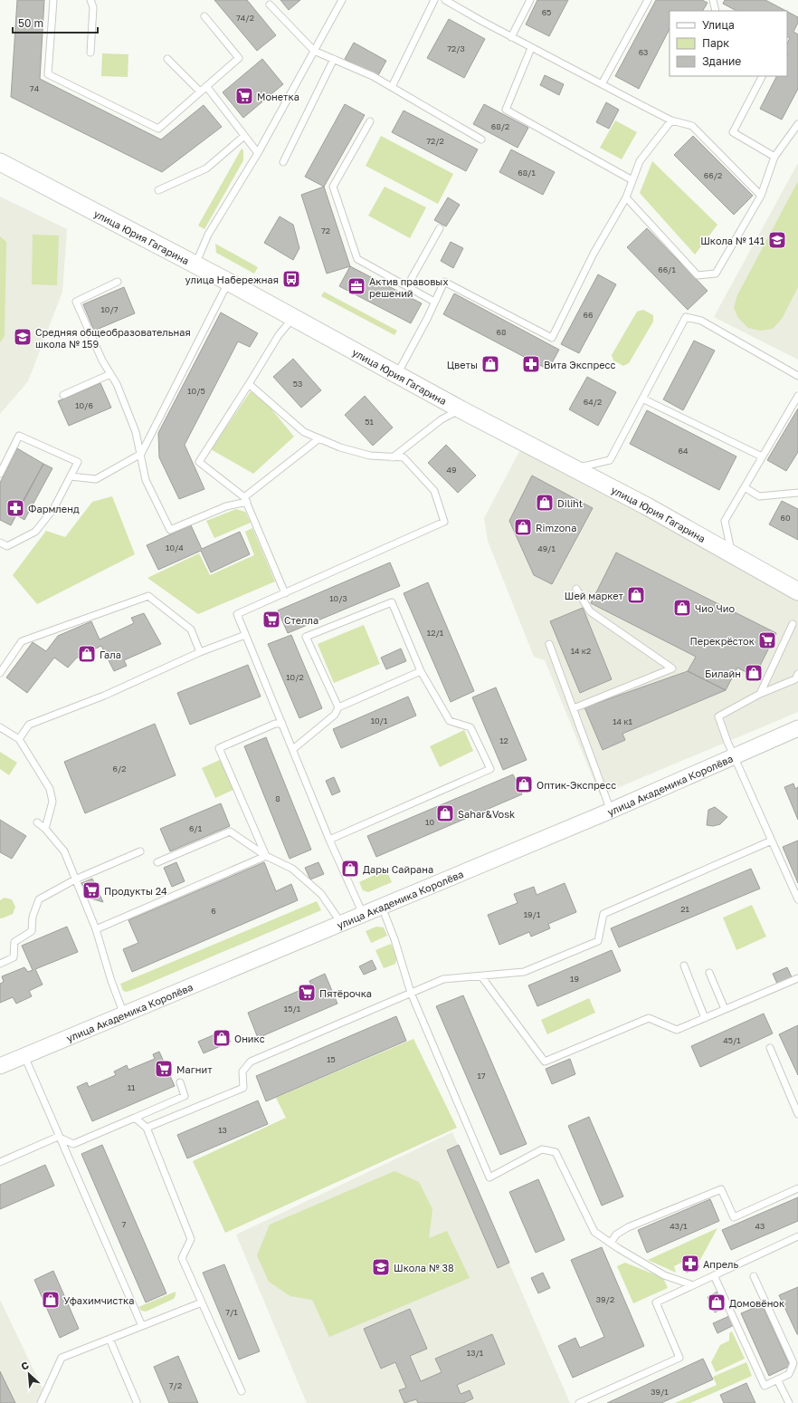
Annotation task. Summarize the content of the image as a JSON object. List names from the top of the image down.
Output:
{
  "streets": {
    "main road": ["улица Юрия Гагарина"],
    "street": ["улица Академика Королёва"]
  },
  "places": {
    "supermarket": [
      "Монетка",
      "Стелла",
      "Перекрёсток",
      "Продукты 24",
      "Пятёрочка",
      "Магнит"
    ],
    "school or university": ["Школа № 141", "Средняя общеобразовательная школа № 159", "Школа № 38"],
    "bus stop": ["улица Набережная"],
    "office": ["Актив правовых решений"],
    "shop": [
      "Цветы",
      "Diliht",
      "Rimzona",
      "Шей маркет",
      "Чио Чио",
      "Гала",
      "Билайн",
      "Оптик-Экспресс",
      "Sahar&Vosk",
      "Дары Сайрана",
      "Оникс",
      "Уфахимчистка",
      "Домовёнок"
    ],
    "pharmacy": ["Вита Экспресс", "Фармленд", "Апрель"]
  },
  "house_numbers": [
    "65",
    "74/2",
    "72/3",
    "63",
    "74",
    "68/2",
    "72/2",
    "68/1",
    "66/2",
    "72",
    "66/1",
    "10/7",
    "66",
    "68",
    "53",
    "10/5",
    "64/2",
    "10/6",
    "51",
    "64",
    "49",
    "60",
    "10/4",
    "49/1",
    "10/3",
    "12/1",
    "14 к2",
    "10/2",
    "10/1",
    "14 к1",
    "12",
    "6/2",
    "8",
    "10",
    "6/1",
    "21",
    "6",
    "19/1",
    "19",
    "15/1",
    "45/1",
    "15",
    "17",
    "11",
    "13",
    "7",
    "43/1",
    "43",
    "39/2",
    "7/1",
    "13/1",
    "7/2",
    "39/1"
  ],
  "legend": ["Улица", "Парк", "Здание"],
  "scale_bar": "50 m",
  "north": "top left"
}
